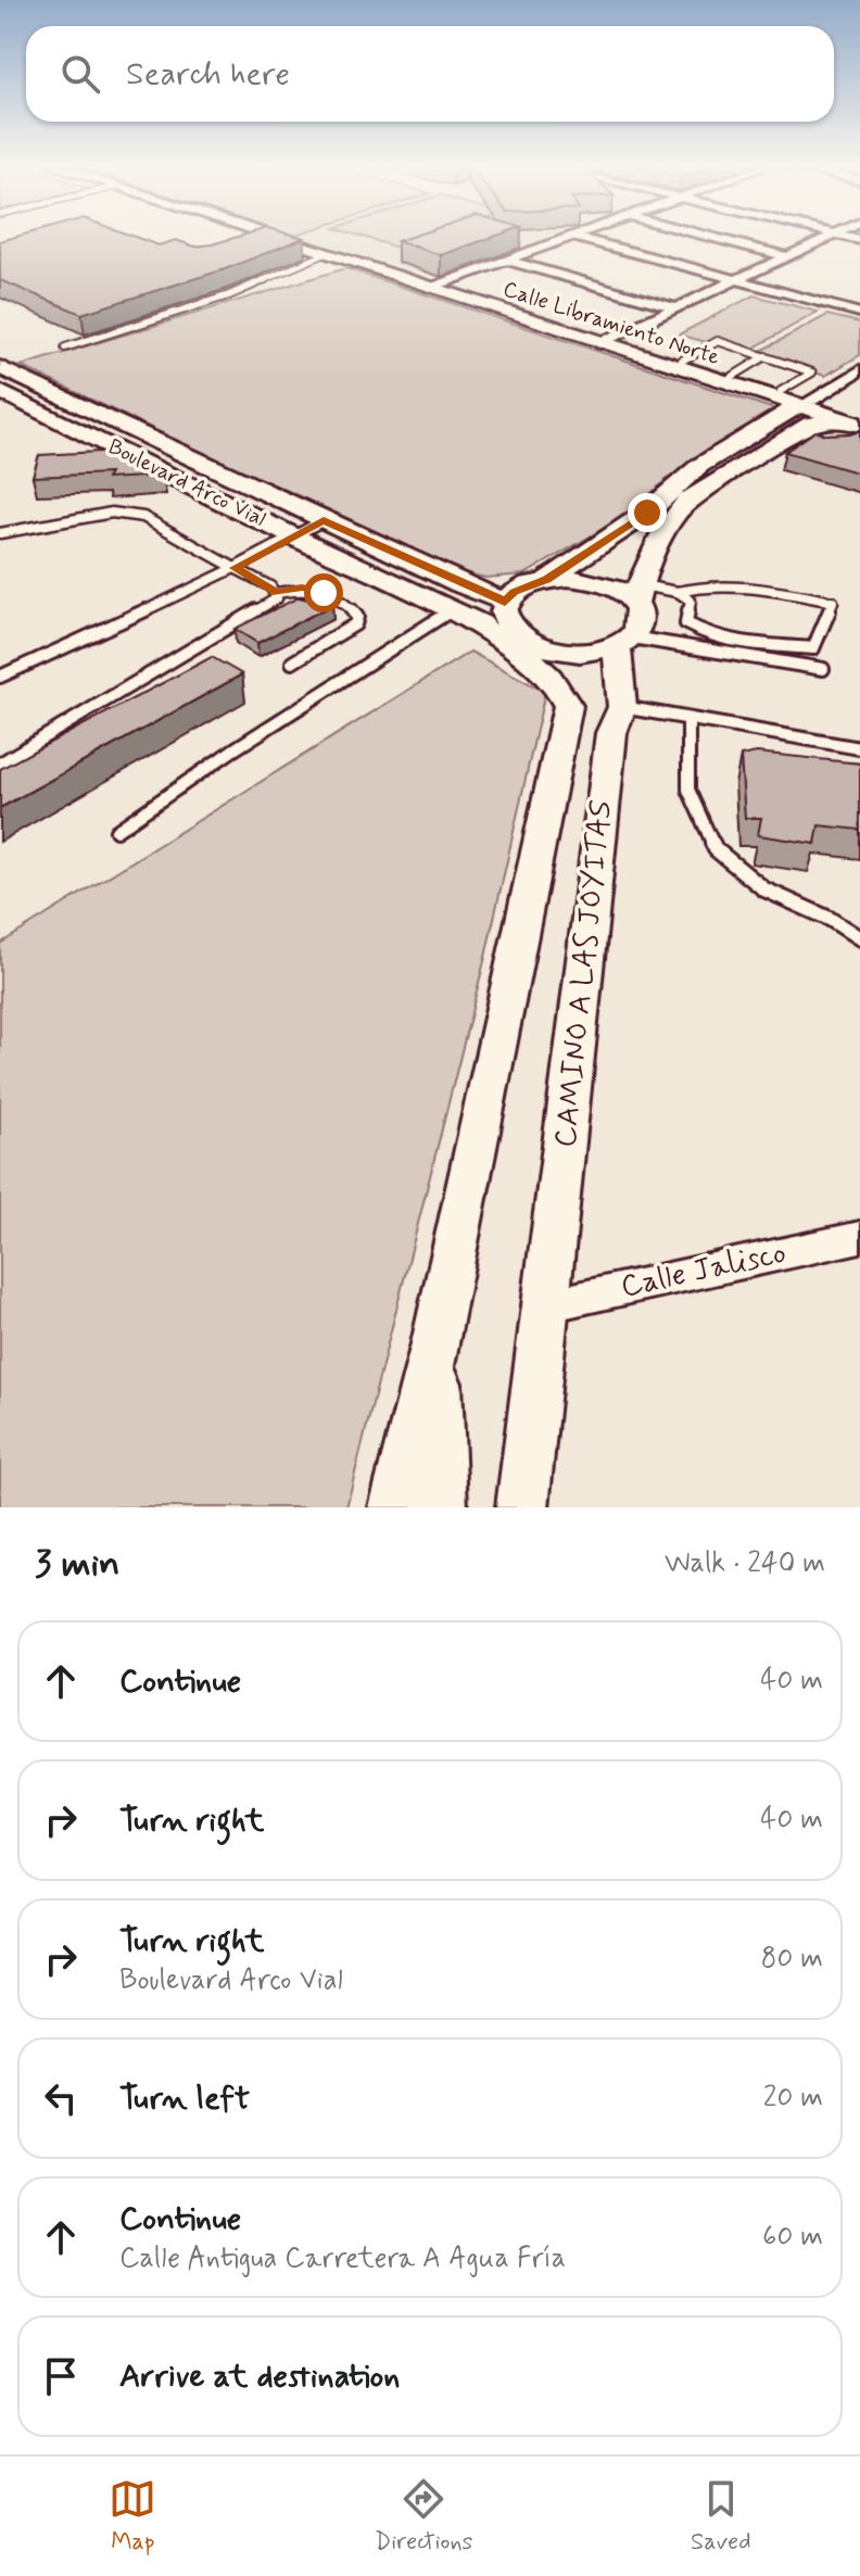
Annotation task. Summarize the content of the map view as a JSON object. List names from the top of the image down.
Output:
{
  "streets": {
    "street": [
      "Calle Libramiento Norte",
      "Boulevard Arco Vial",
      "CAMINO A LAS JOYITAS",
      "Calle Jalisco"
    ]
  },
  "crossings": [
    ["Calle Libramiento Norte", "CAMINO A LAS JOYITAS"],
    ["Boulevard Arco Vial", "CAMINO A LAS JOYITAS"],
    ["CAMINO A LAS JOYITAS", "Calle Jalisco"]
  ],
  "page": {
    "search": "Search here",
    "heading": ["3 min", "Walk · 240 m"],
    "list": [
      ["Continue", "40 m"],
      ["Turn right", "40 m"],
      ["Turn right", "Boulevard Arco Vial", "80 m"],
      ["Turn left", "20 m"],
      ["Continue", "Calle Antigua Carretera A Agua Fría", "60 m"],
      "Arrive at destination"
    ],
    "nav": ["Map", "Directions", "Saved"]
  }
}
